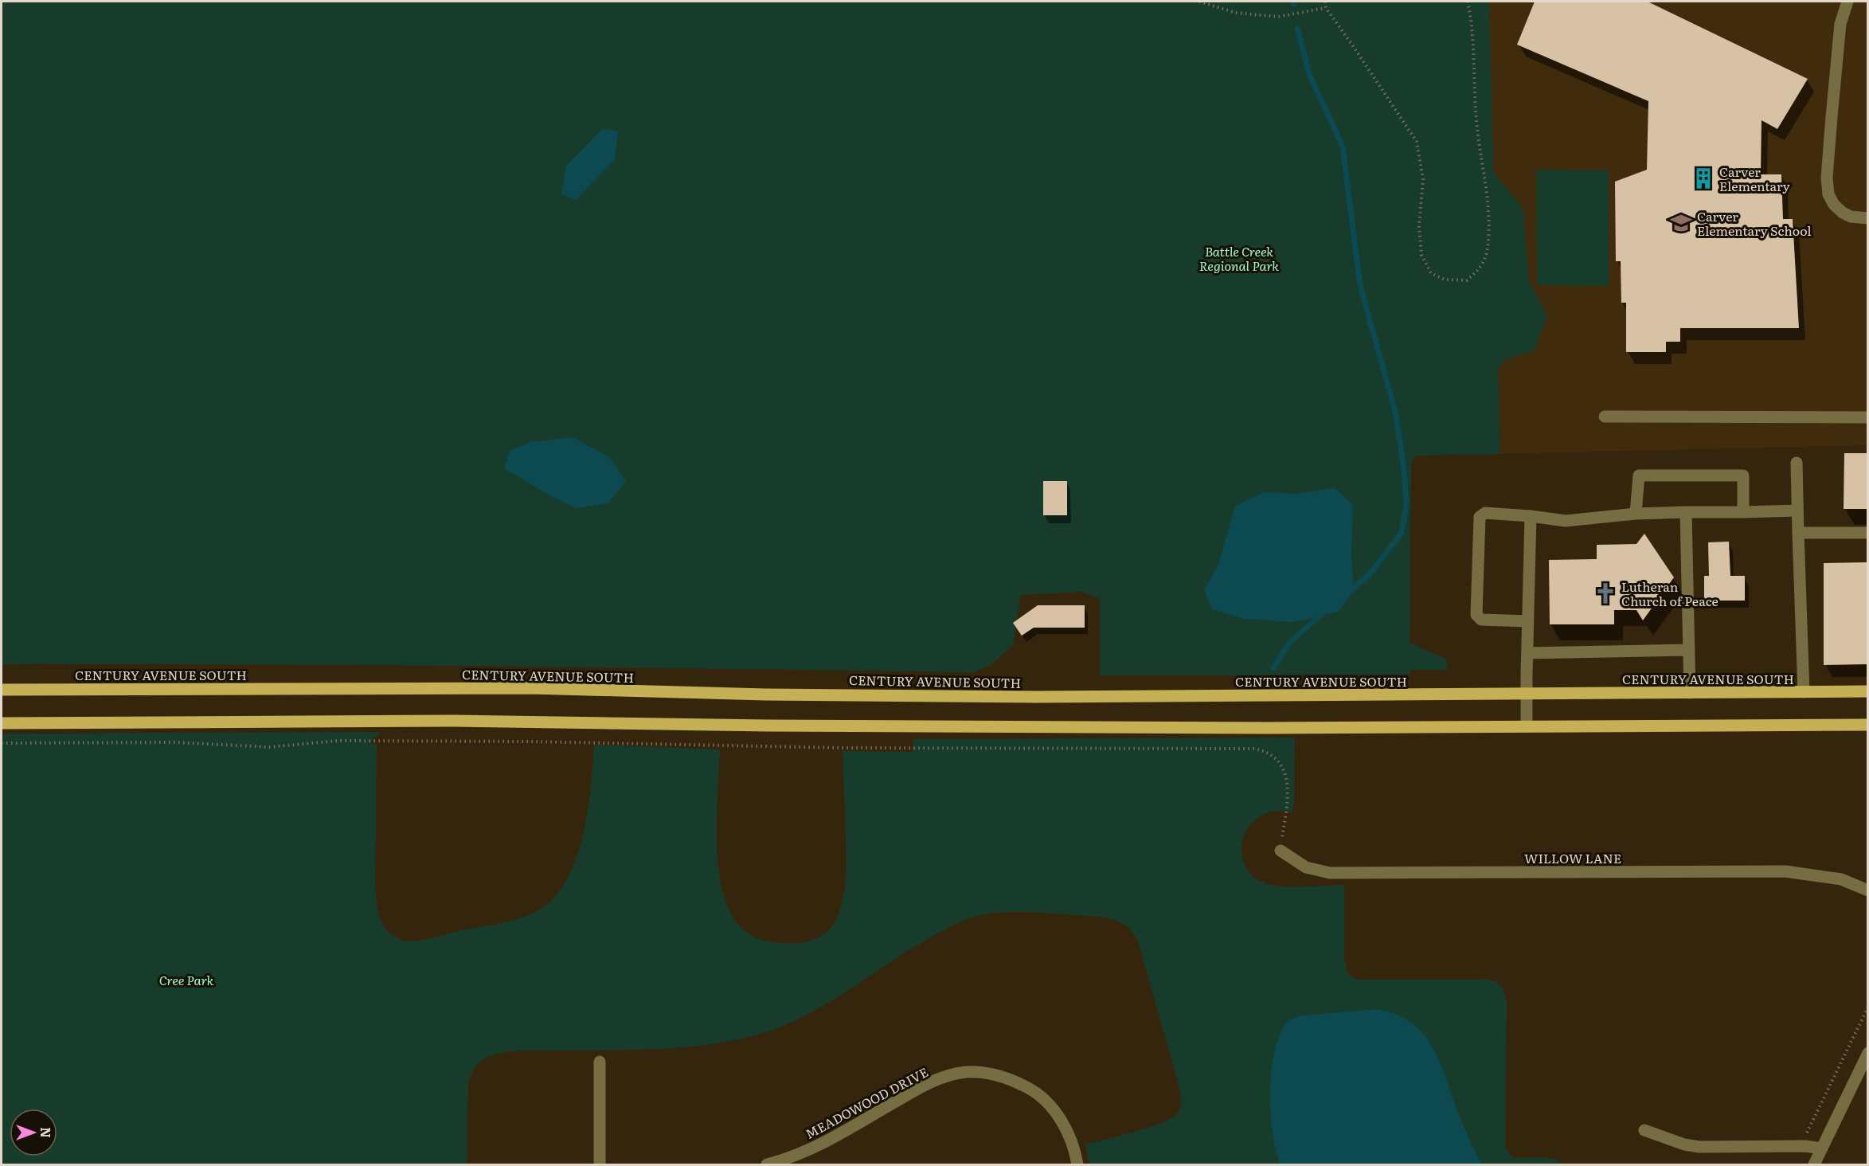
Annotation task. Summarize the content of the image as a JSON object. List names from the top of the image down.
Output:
{
  "streets": {
    "main road": ["CENTURY AVENUE SOUTH"],
    "street": ["WILLOW LANE", "MEADOWOOD DRIVE"]
  },
  "parks": ["Battle Creek Regional Park", "Cree Park"],
  "places": {
    "building": ["Carver Elementary"],
    "school or university": ["Carver Elementary School"],
    "church": ["Lutheran Church of Peace"]
  },
  "north": "right"
}
